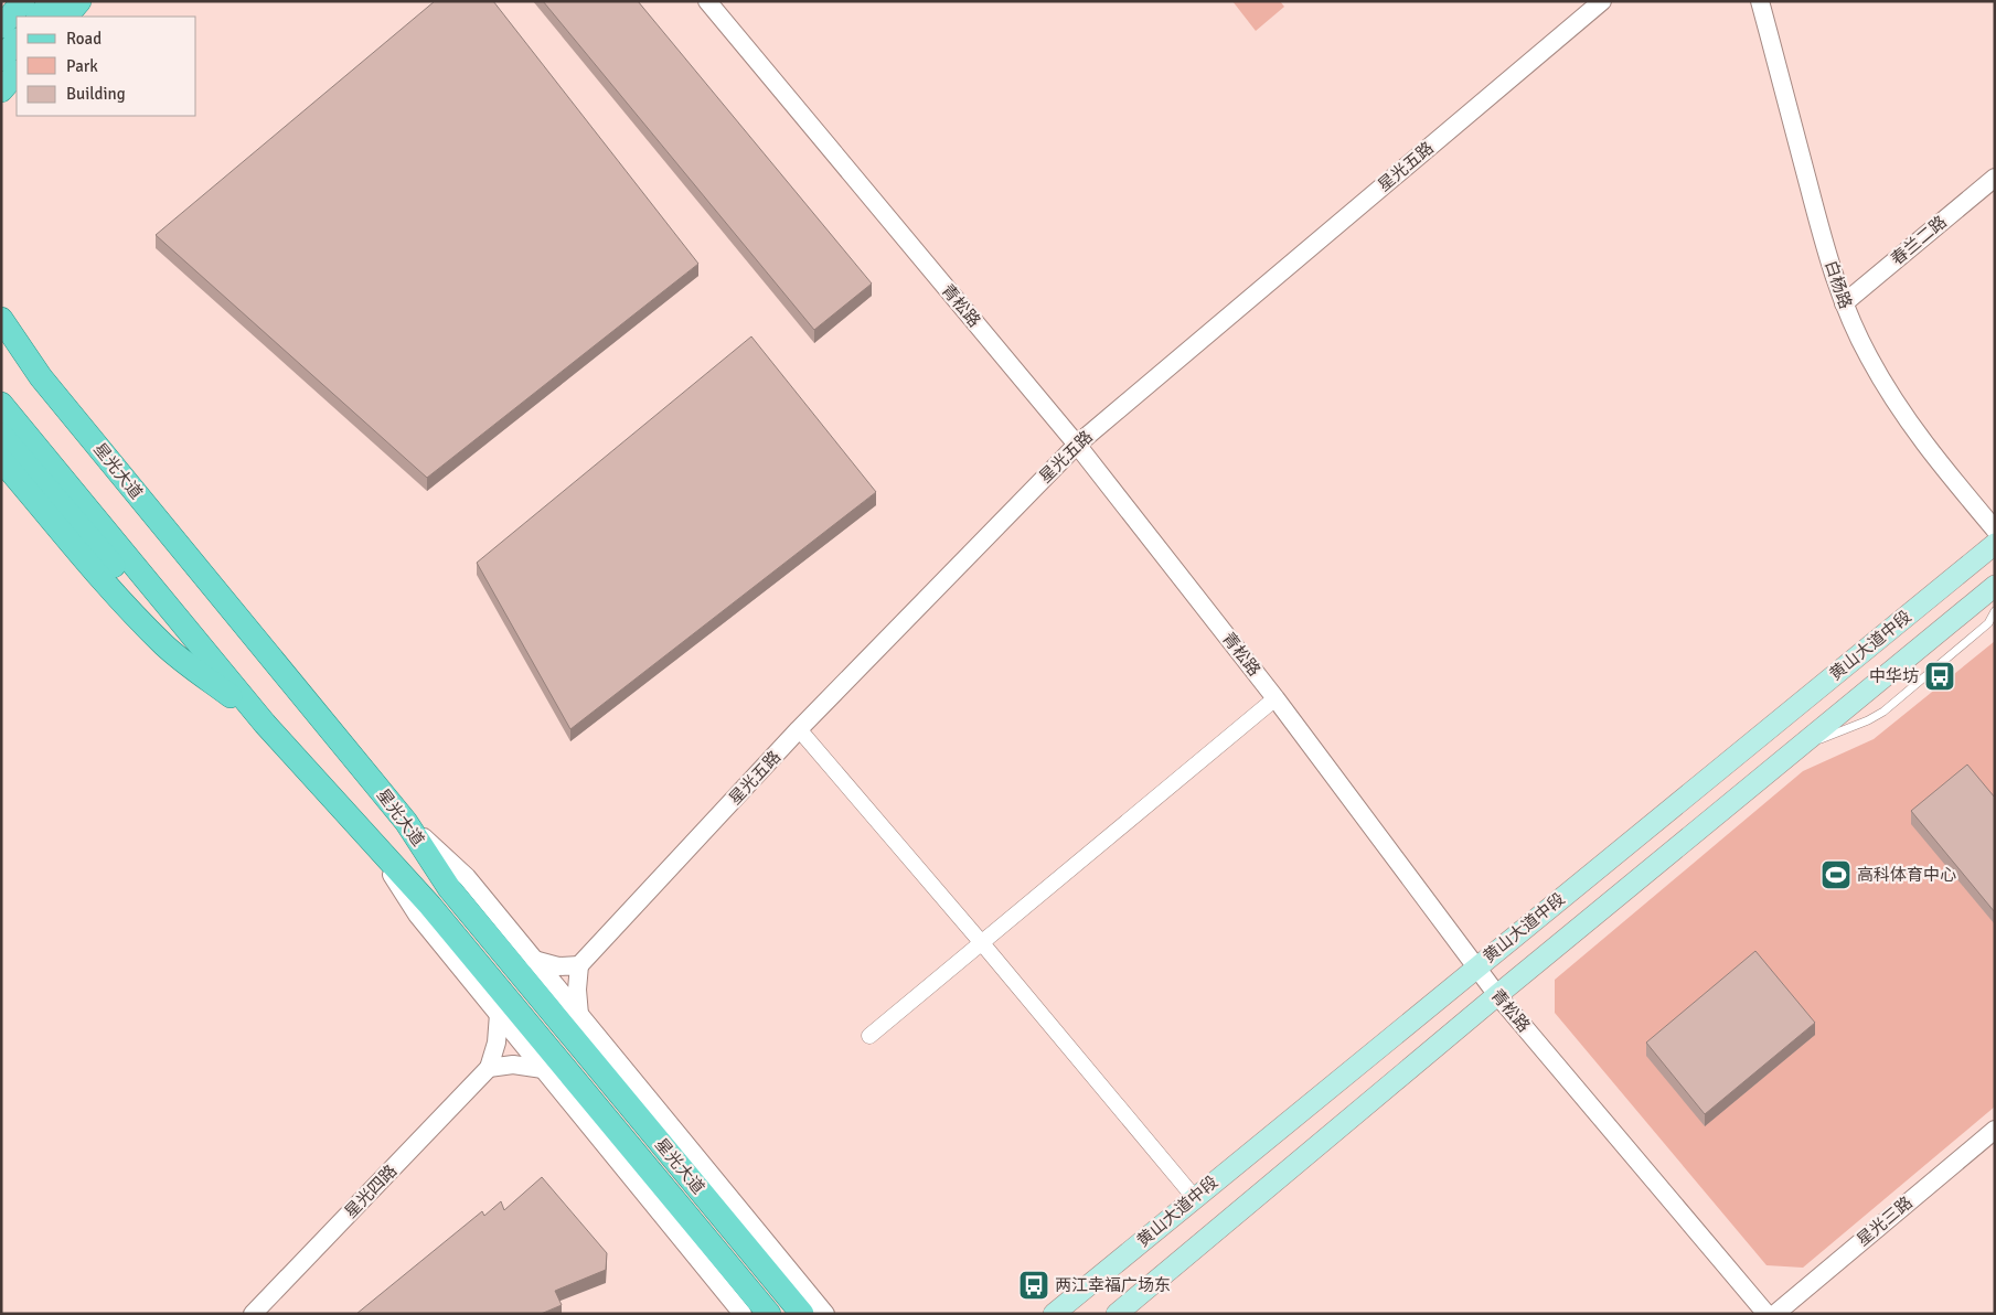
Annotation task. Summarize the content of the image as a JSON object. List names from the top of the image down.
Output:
{
  "streets": {
    "main road": ["星光大道", "黄山大道中段"],
    "street": [
      "星光五路",
      "春兰二路",
      "白杨路",
      "青松路",
      "星光四路",
      "星光三路"
    ]
  },
  "crossings": [
    ["星光五路", "青松路"],
    ["春兰二路", "白杨路"],
    ["青松路", "黄山大道中段"]
  ],
  "places": {
    "bus stop": ["中华坊", "两江幸福广场东"],
    "sports": ["高科体育中心"]
  },
  "legend": ["Road", "Park", "Building"]
}
